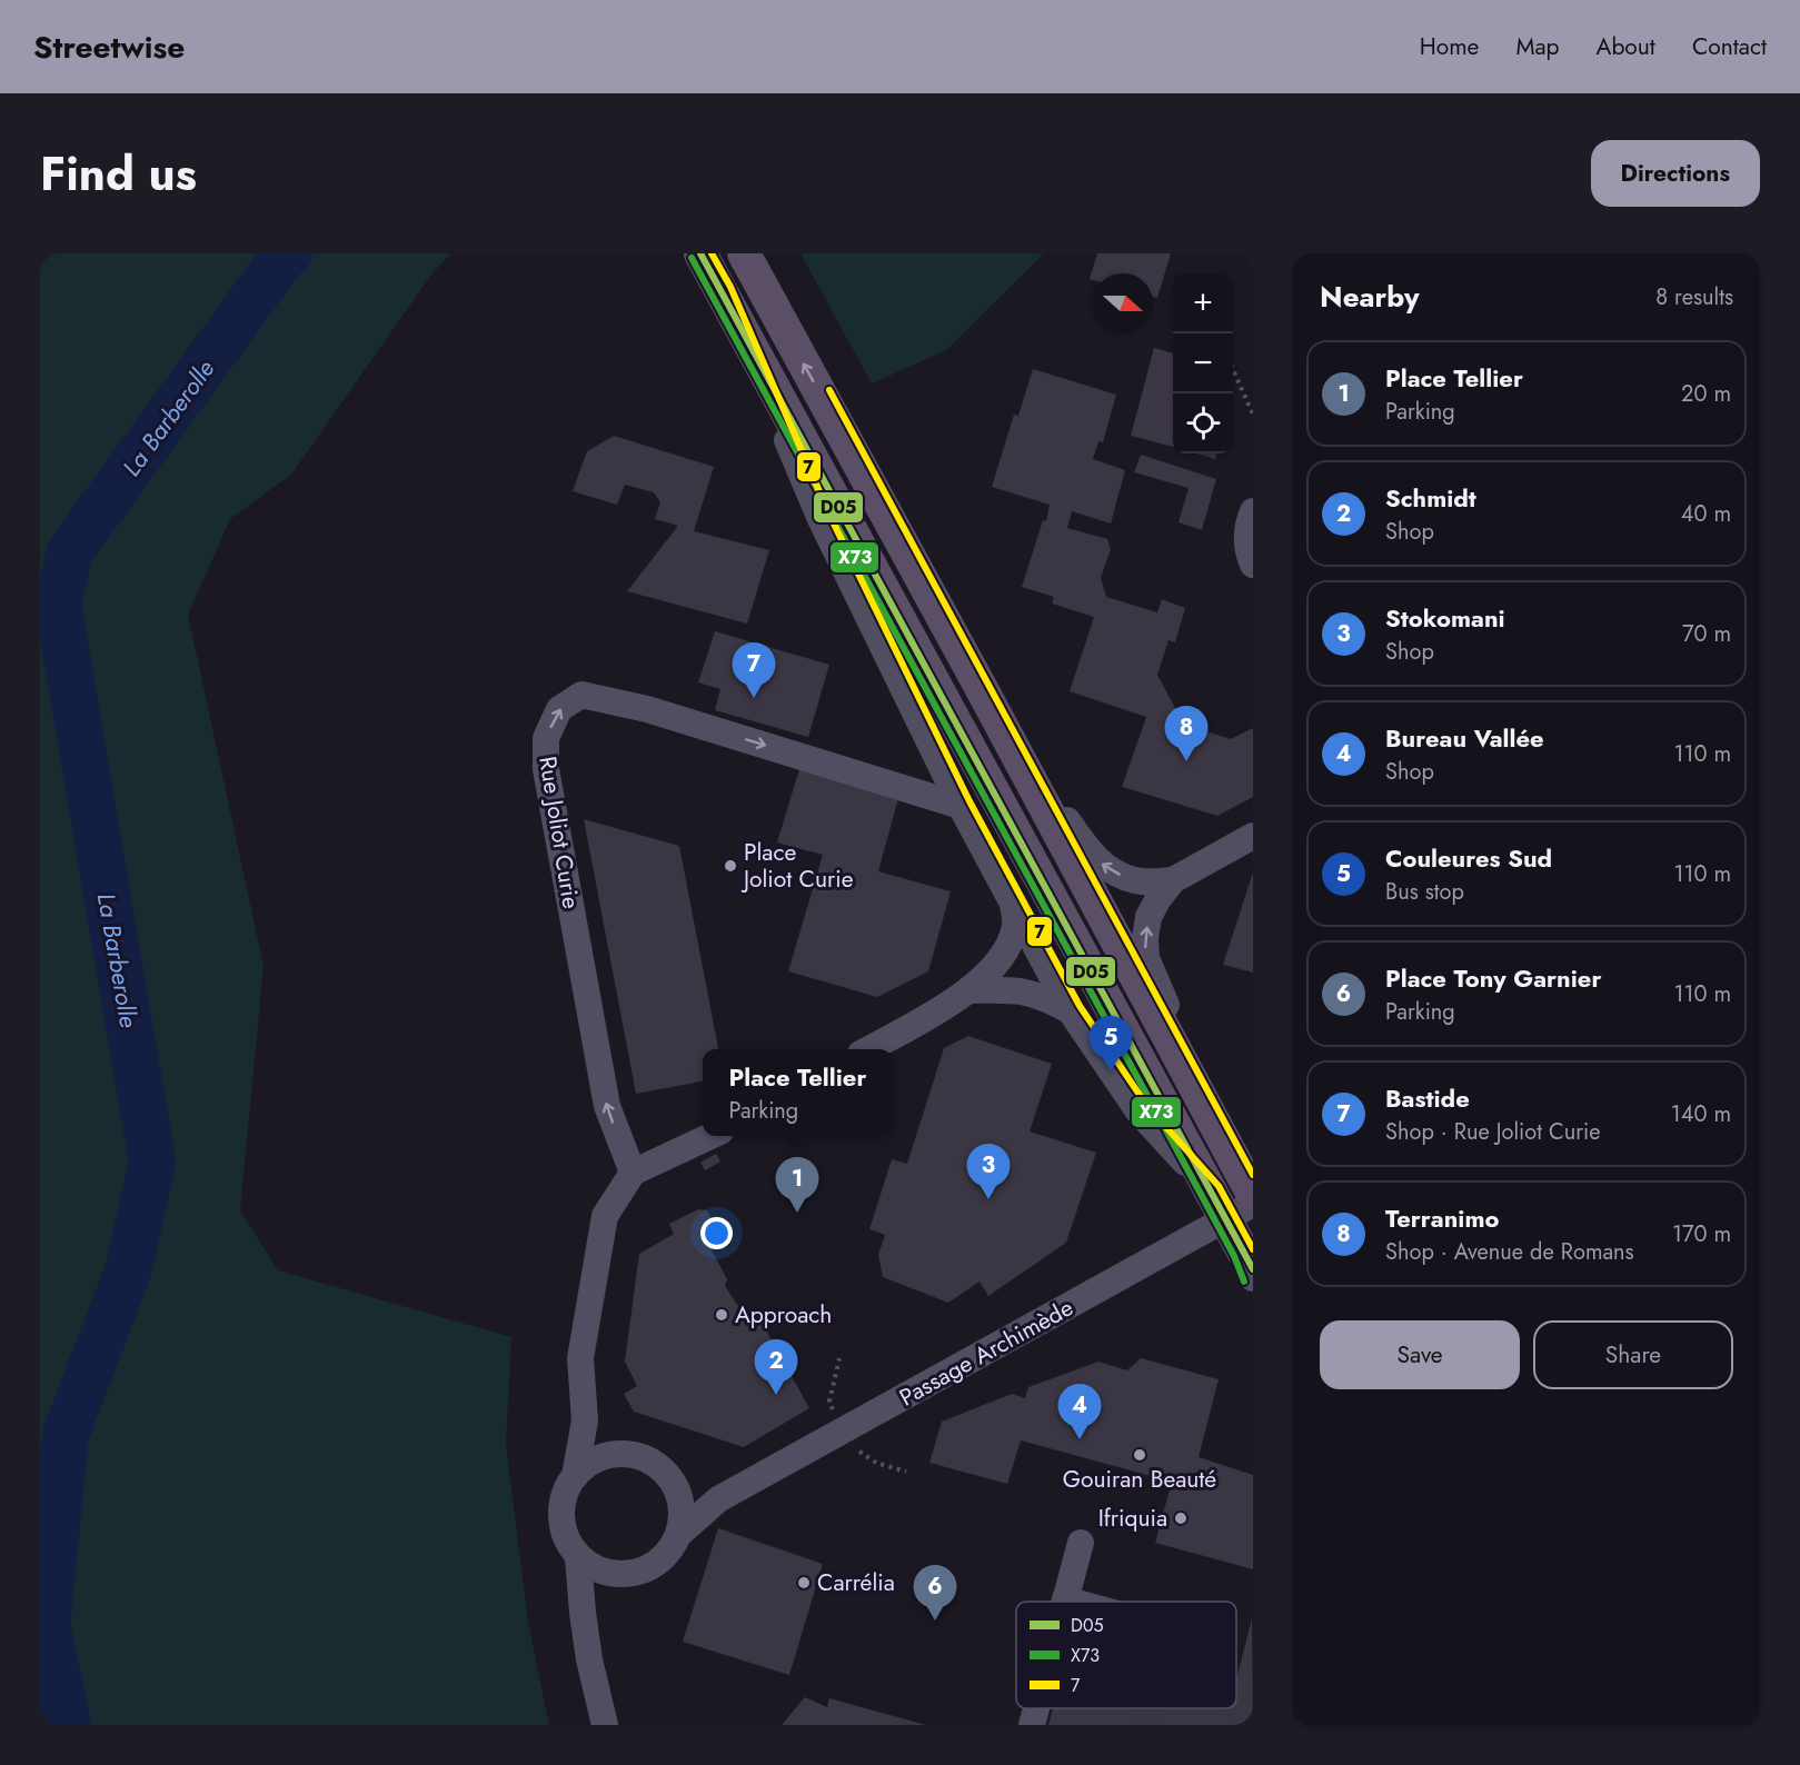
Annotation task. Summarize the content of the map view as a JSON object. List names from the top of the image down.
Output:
{
  "streets": {
    "street": ["Rue Joliot Curie", "Passage Archimède"]
  },
  "water": ["La Barberolle"],
  "places": [
    "Place Joliot Curie",
    "Approach",
    "Gouiran Beauté",
    "Ifriquia",
    "Carrélia"
  ],
  "lines": ["transit line D05", "transit line 7", "transit line X73"],
  "legend": ["D05", "X73", "7"],
  "north": "right",
  "page": {
    "header": "Streetwise",
    "nav": [
      "Home",
      "Map",
      "About",
      "Contact"
    ],
    "title": "Find us",
    "buttons": [
      "Directions",
      ["Save", "Share"]
    ],
    "heading": ["Nearby", "8 results"],
    "map_buttons": ["+", "−"],
    "list": [
      {
        "mark": "1",
        "name": "Place Tellier",
        "note": "Parking",
        "value": "20 m"
      },
      {
        "mark": "2",
        "name": "Schmidt",
        "note": "Shop",
        "value": "40 m"
      },
      {
        "mark": "3",
        "name": "Stokomani",
        "note": "Shop",
        "value": "70 m"
      },
      {
        "mark": "4",
        "name": "Bureau Vallée",
        "note": "Shop",
        "value": "110 m"
      },
      {
        "mark": "5",
        "name": "Couleures Sud",
        "note": "Bus stop",
        "value": "110 m"
      },
      {
        "mark": "6",
        "name": "Place Tony Garnier",
        "note": "Parking",
        "value": "110 m"
      },
      {
        "mark": "7",
        "name": "Bastide",
        "note": "Shop · Rue Joliot Curie",
        "value": "140 m"
      },
      {
        "mark": "8",
        "name": "Terranimo",
        "note": "Shop · Avenue de Romans",
        "value": "170 m"
      }
    ],
    "pins": [
      "7",
      "8",
      "5",
      "3",
      "1",
      "2",
      "4",
      "6"
    ],
    "popup": ["Place Tellier", "Parking"]
  }
}
